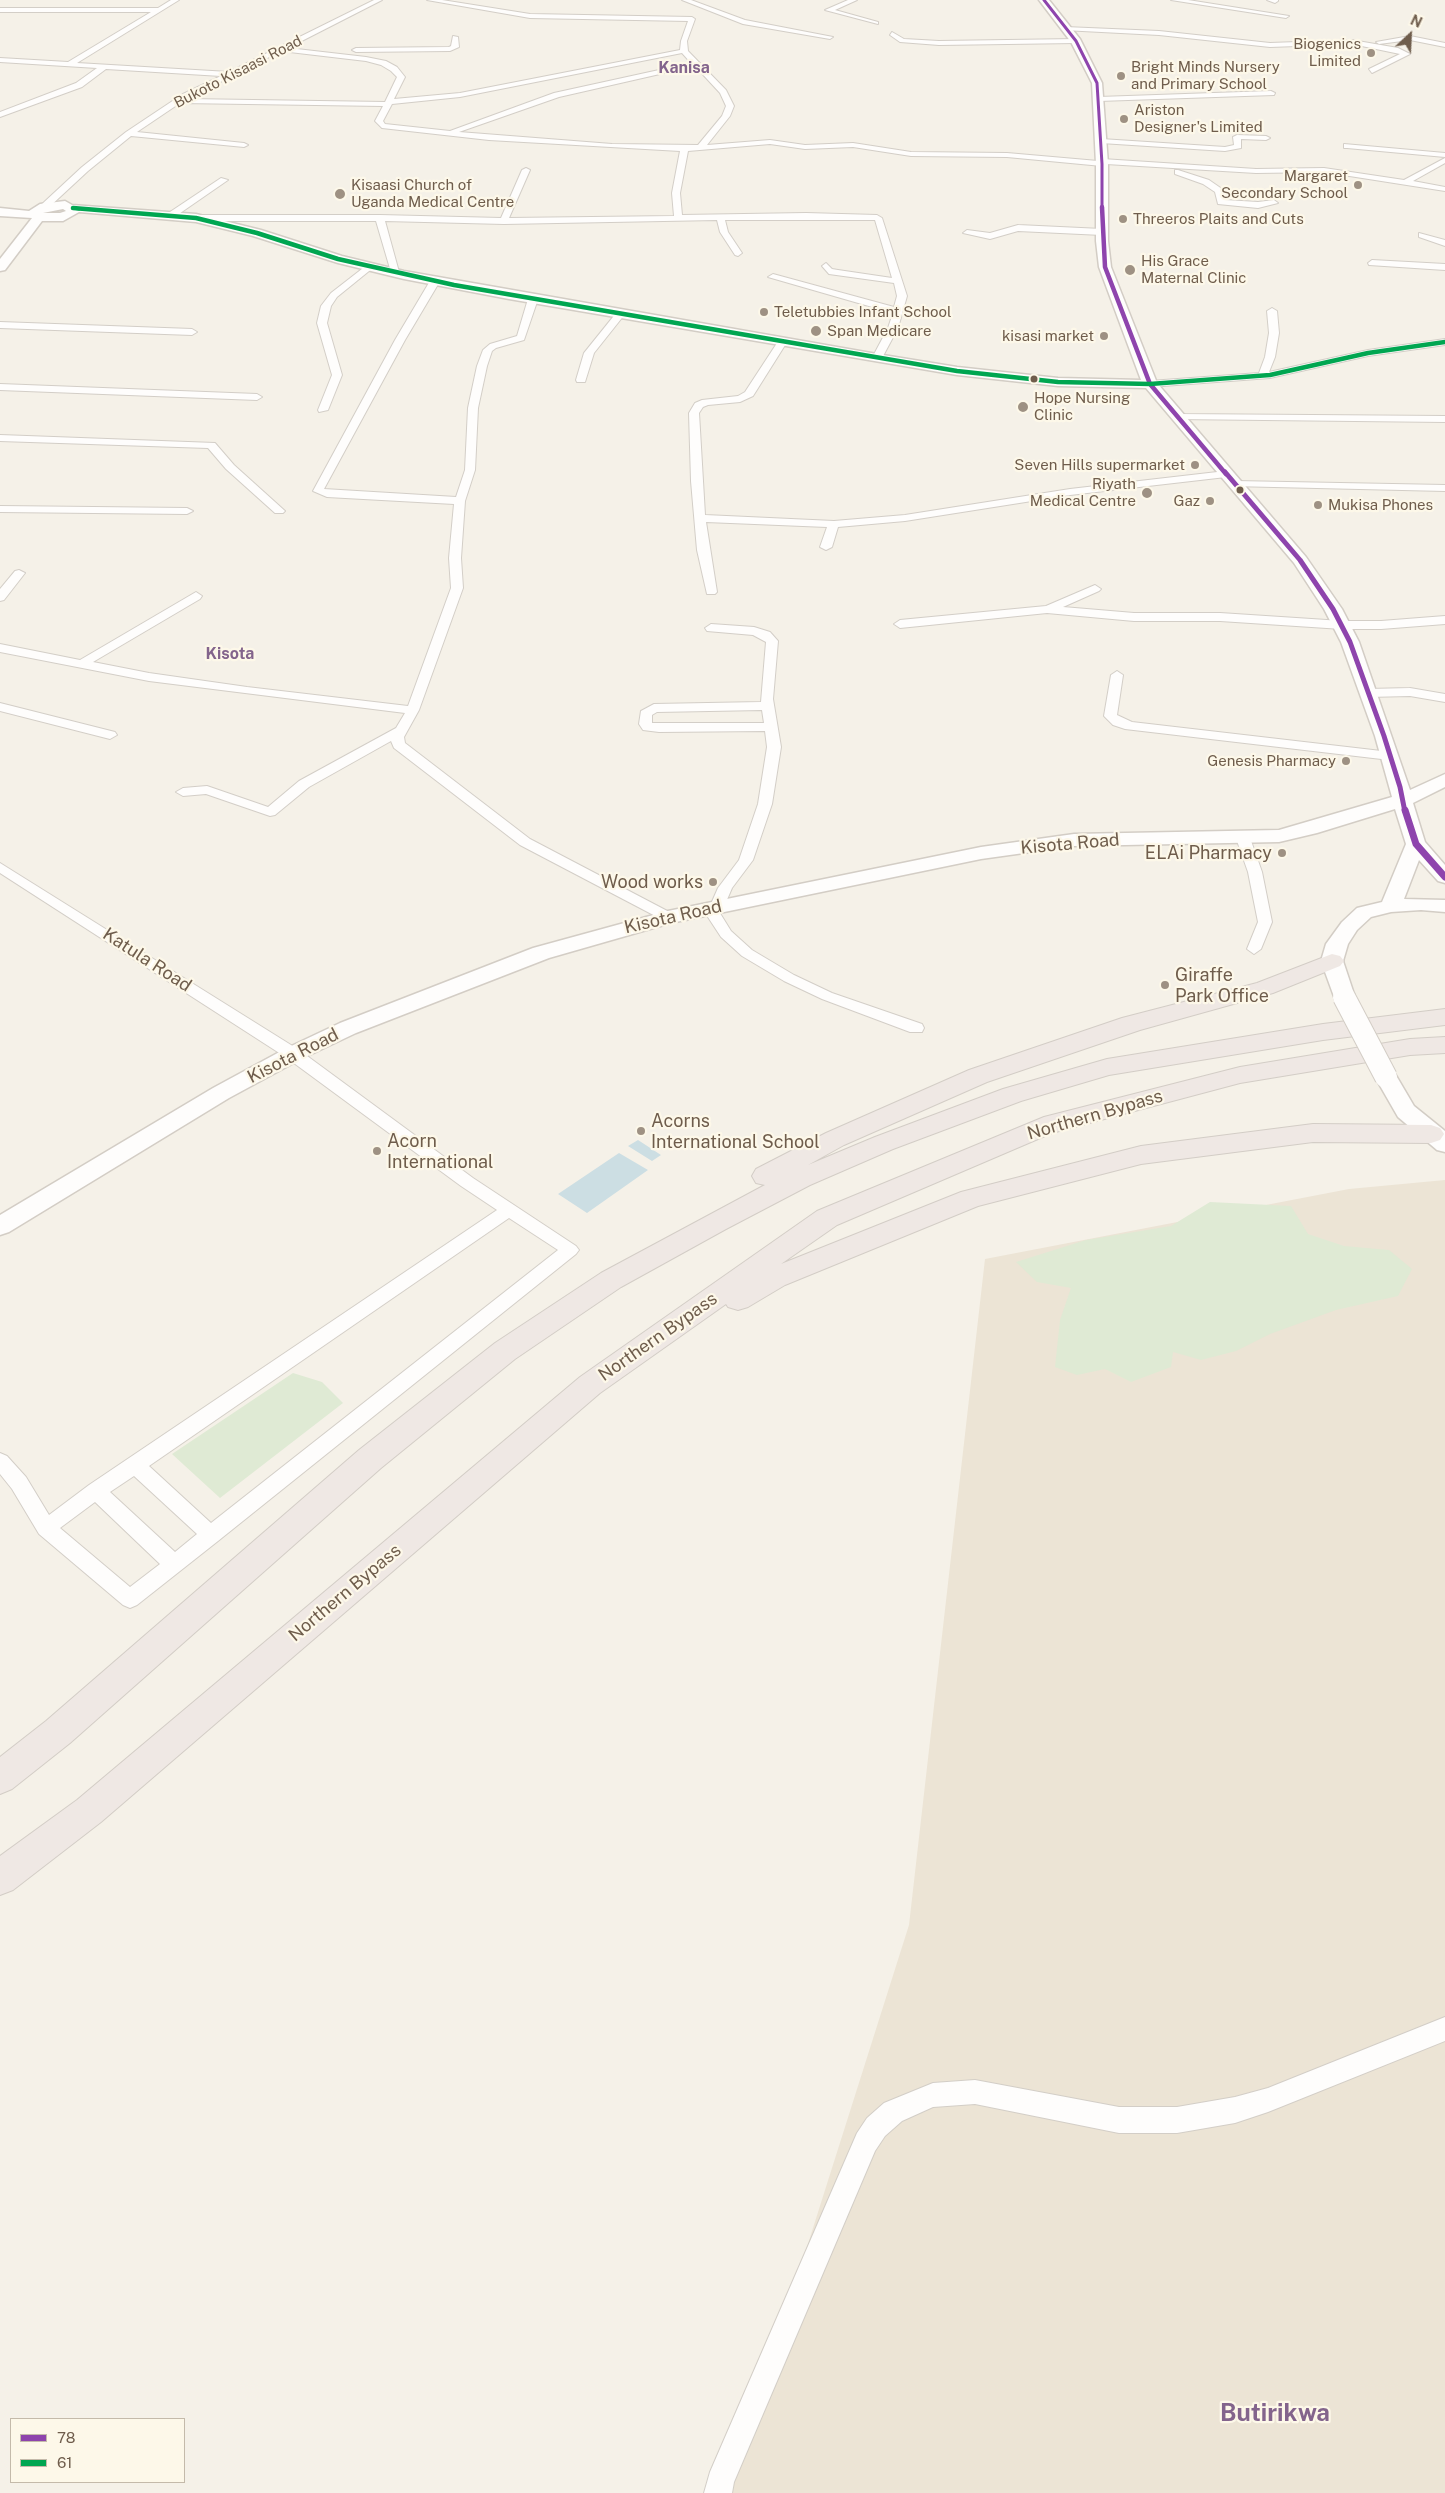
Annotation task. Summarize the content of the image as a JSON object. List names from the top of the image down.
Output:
{
  "streets": {
    "highway": ["Northern Bypass"],
    "main road": ["Bukoto Kisaasi Road", "Kisota Road"],
    "street": ["Katula Road"]
  },
  "crossings": [
    ["Kisota Road", "Katula Road"]
  ],
  "districts": ["Kanisa", "Kisota", "Butirikwa"],
  "places": [
    "Biogenics Limited",
    "Bright Minds Nursery and Primary School",
    "Ariston Designer's Limited",
    "Margaret Secondary School",
    "Kisaasi Church of Uganda Medical Centre",
    "Threeros Plaits and Cuts",
    "His Grace Maternal Clinic",
    "Teletubbies Infant School",
    "Span Medicare",
    "kisasi market",
    "Hope Nursing Clinic",
    "Seven Hills supermarket",
    "Riyath Medical Centre",
    "Gaz",
    "Mukisa Phones",
    "Genesis Pharmacy",
    "ELAi Pharmacy",
    "Wood works",
    "Giraffe Park Office",
    "Acorns International School",
    "Acorn International"
  ],
  "lines": ["transit line 78", "transit line 61"],
  "legend": ["78", "61"],
  "north": "top right"
}
